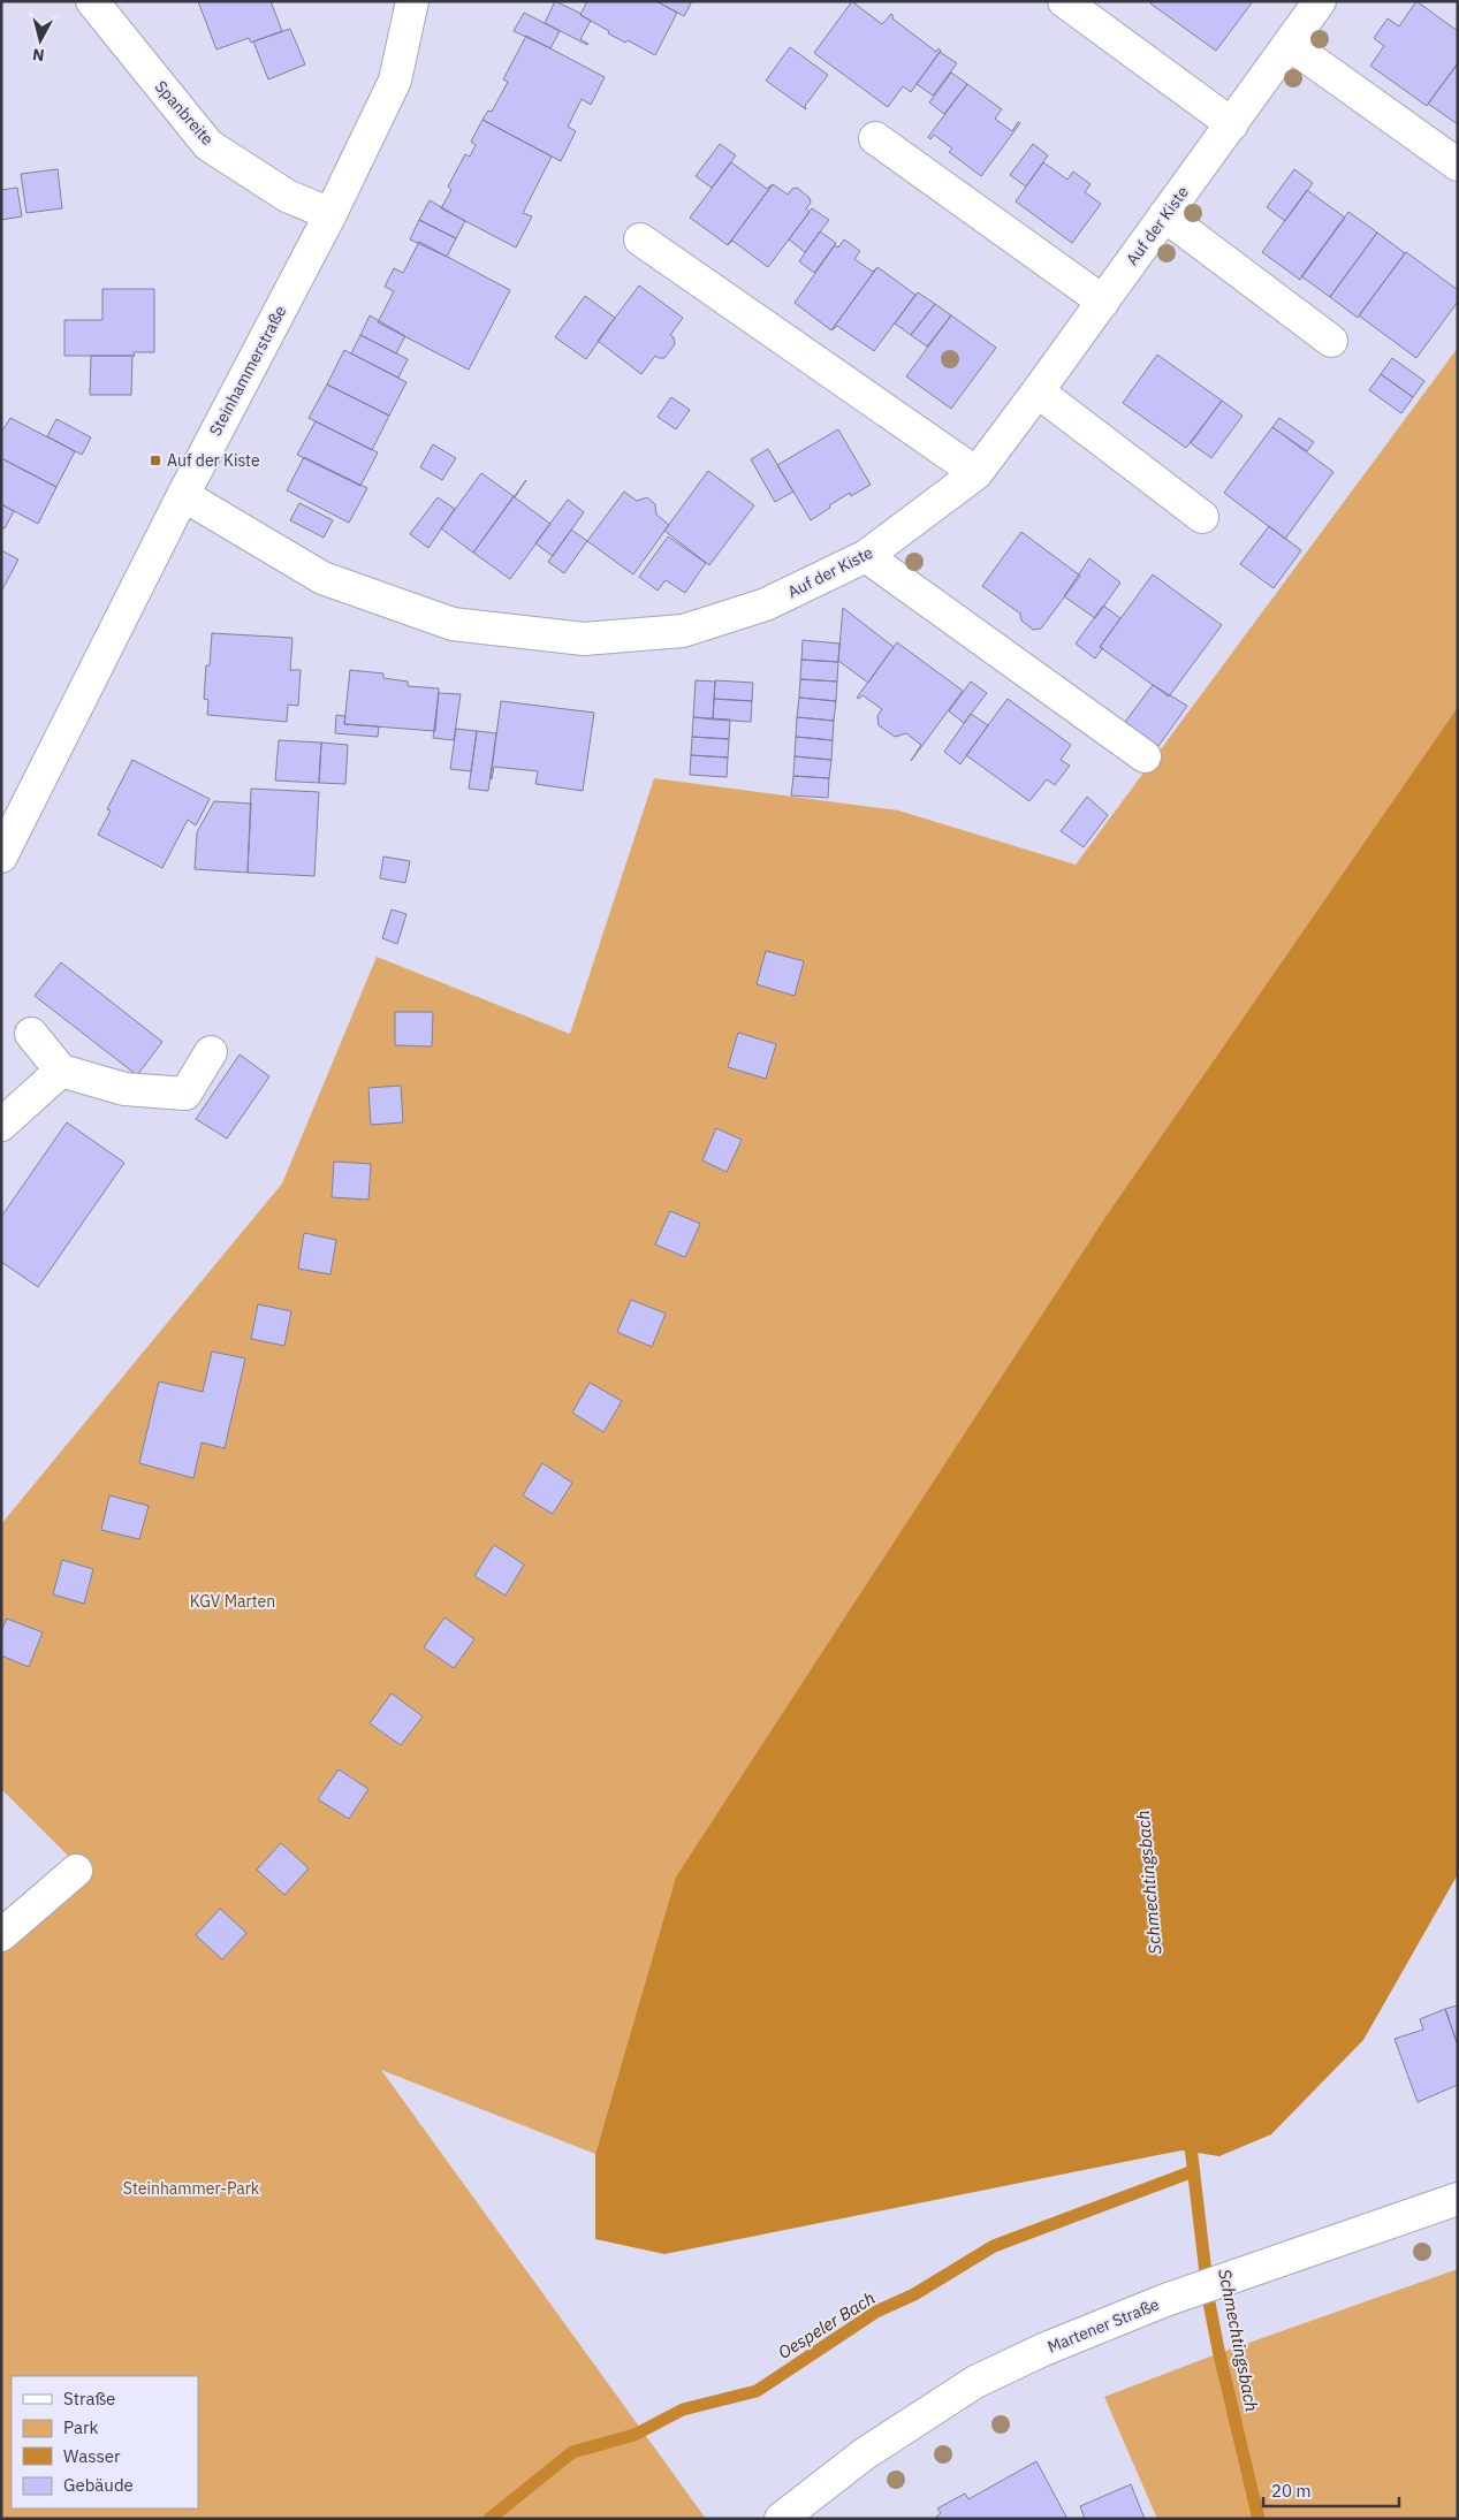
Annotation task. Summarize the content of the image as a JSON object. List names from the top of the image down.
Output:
{
  "streets": {
    "street": [
      "Spanbreite",
      "Auf der Kiste",
      "Steinhammerstraße",
      "Martener Straße"
    ]
  },
  "crossings": [
    ["Spanbreite", "Steinhammerstraße"],
    ["Auf der Kiste", "Steinhammerstraße"]
  ],
  "water": ["Schmechtingsbach", "Oespeler Bach"],
  "parks": ["KGV Marten", "Steinhammer-Park"],
  "places": {
    "transit": ["Auf der Kiste"]
  },
  "legend": [
    "Straße",
    "Park",
    "Wasser",
    "Gebäude"
  ],
  "scale_bar": "20 m",
  "north": "bottom"
}
